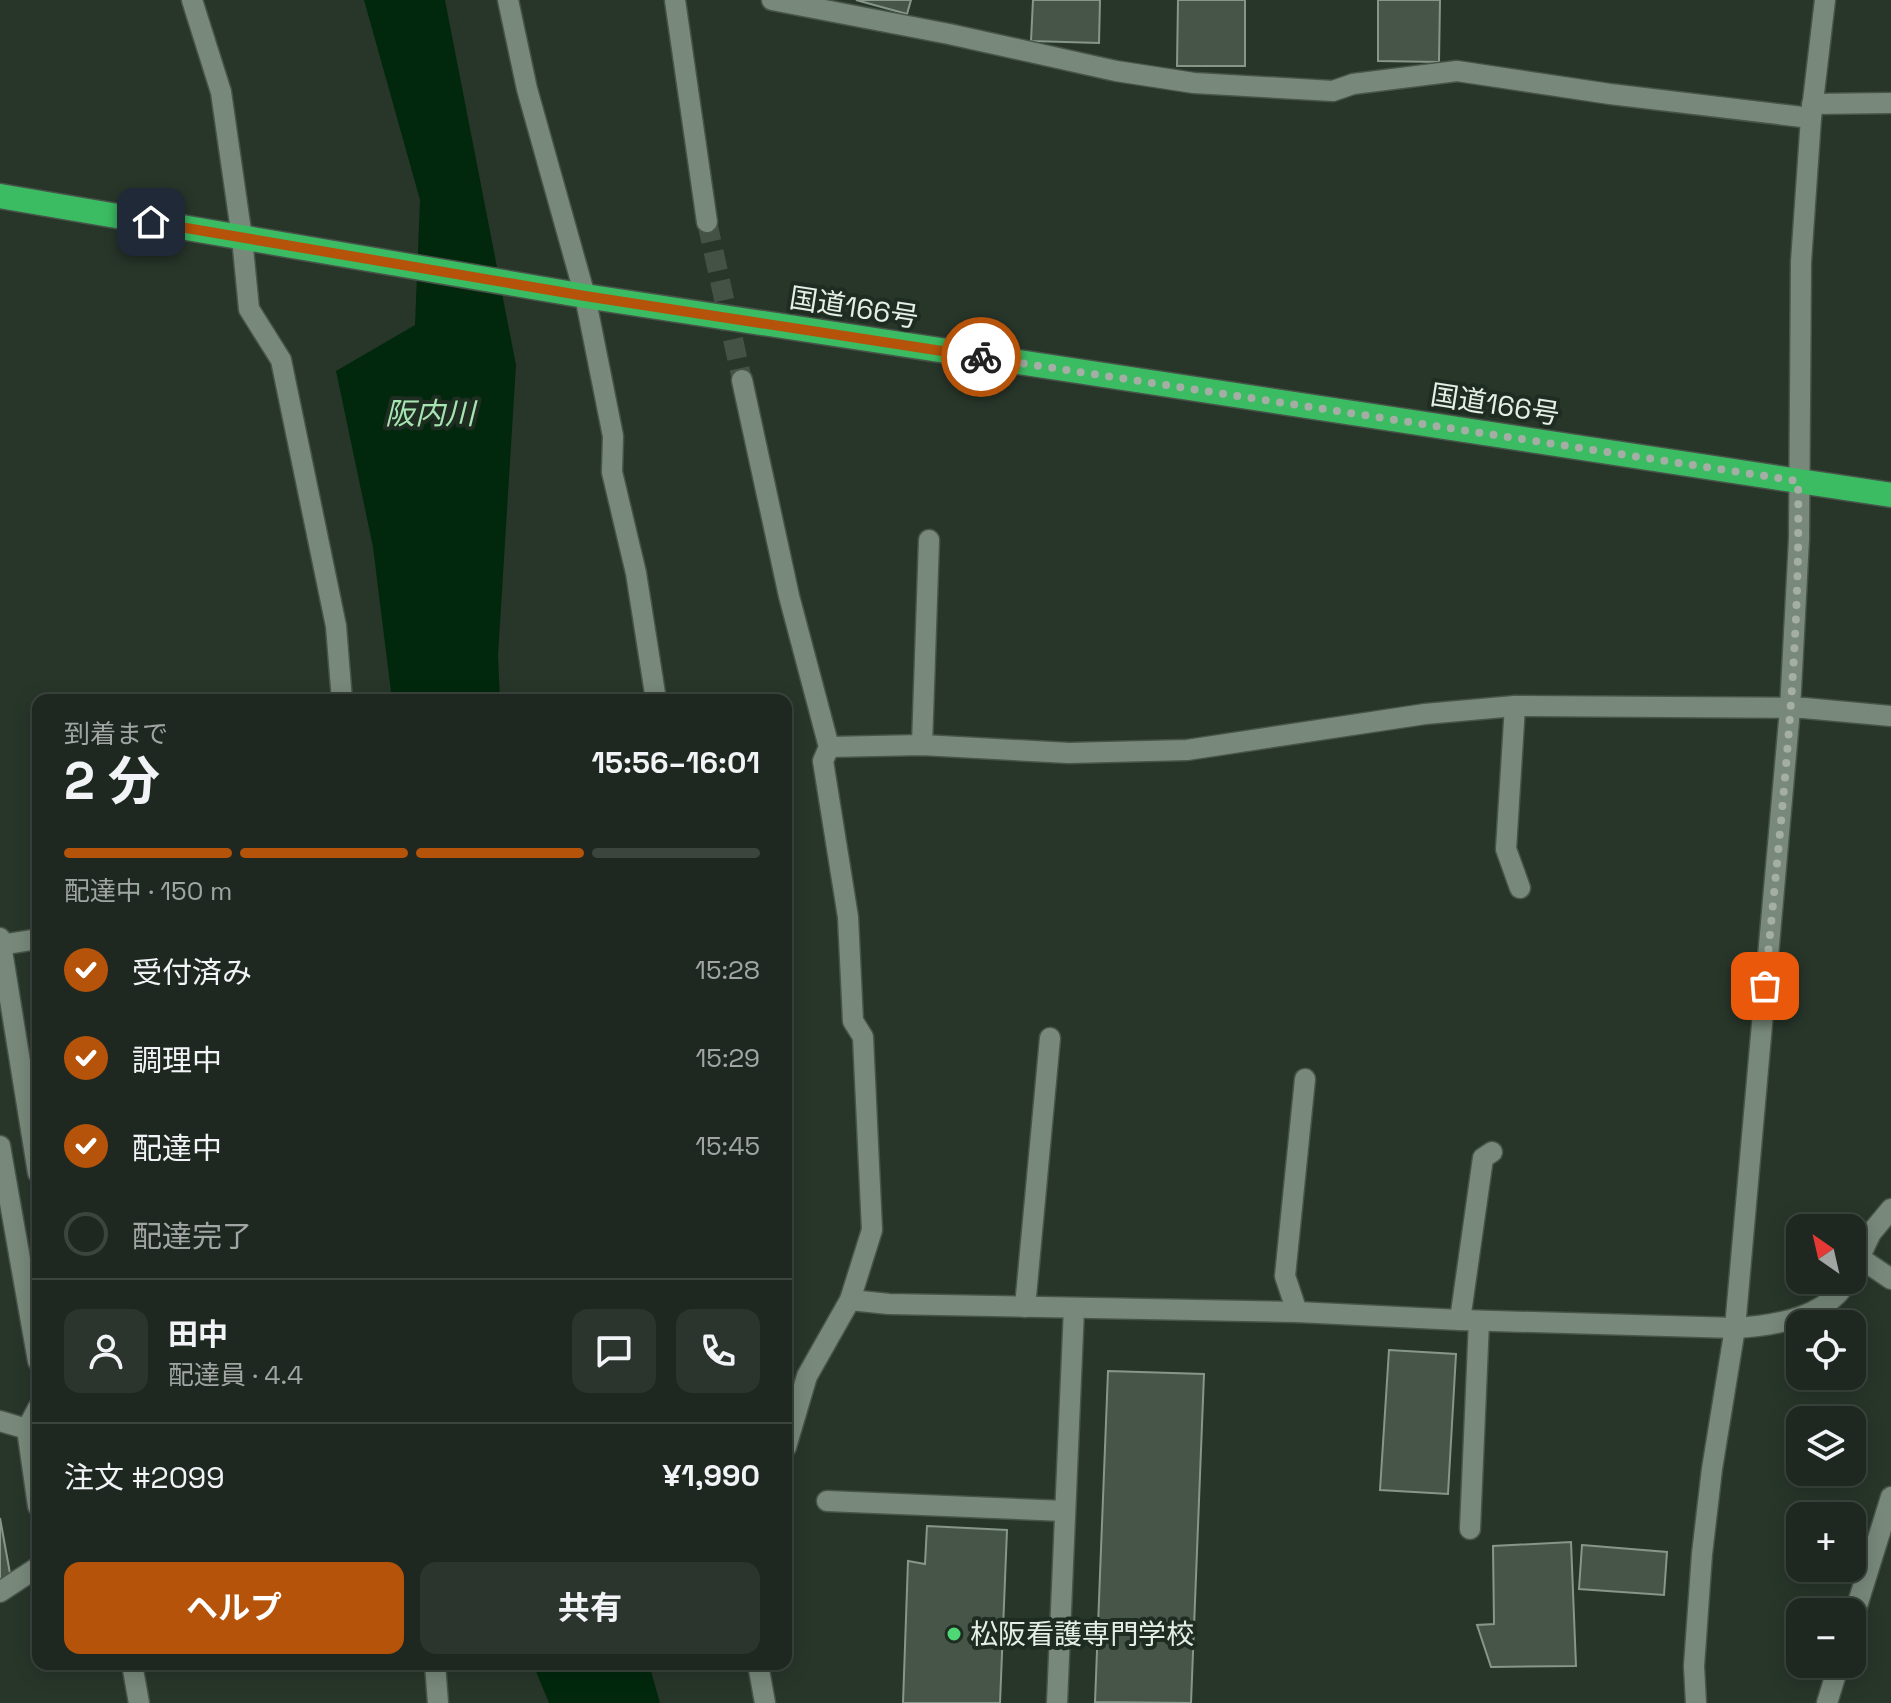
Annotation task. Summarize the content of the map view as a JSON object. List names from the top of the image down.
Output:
{
  "streets": {
    "highway": ["国道166号"]
  },
  "water": ["阪内川"],
  "places": ["松阪看護専門学校"],
  "north": "top left",
  "page": {
    "heading": ["2 分", "到着まで", "15:56–16:01"],
    "panel": [
      "田中",
      "配達員 · 4.4",
      "注文 #2099",
      "¥1,990"
    ],
    "bar": "配達中 · 150 m",
    "list": [
      ["受付済み", "15:28"],
      ["調理中", "15:29"],
      ["配達中", "15:45"],
      "配達完了"
    ],
    "map_buttons": ["+", "−"],
    "buttons": ["ヘルプ", "共有"]
  }
}
